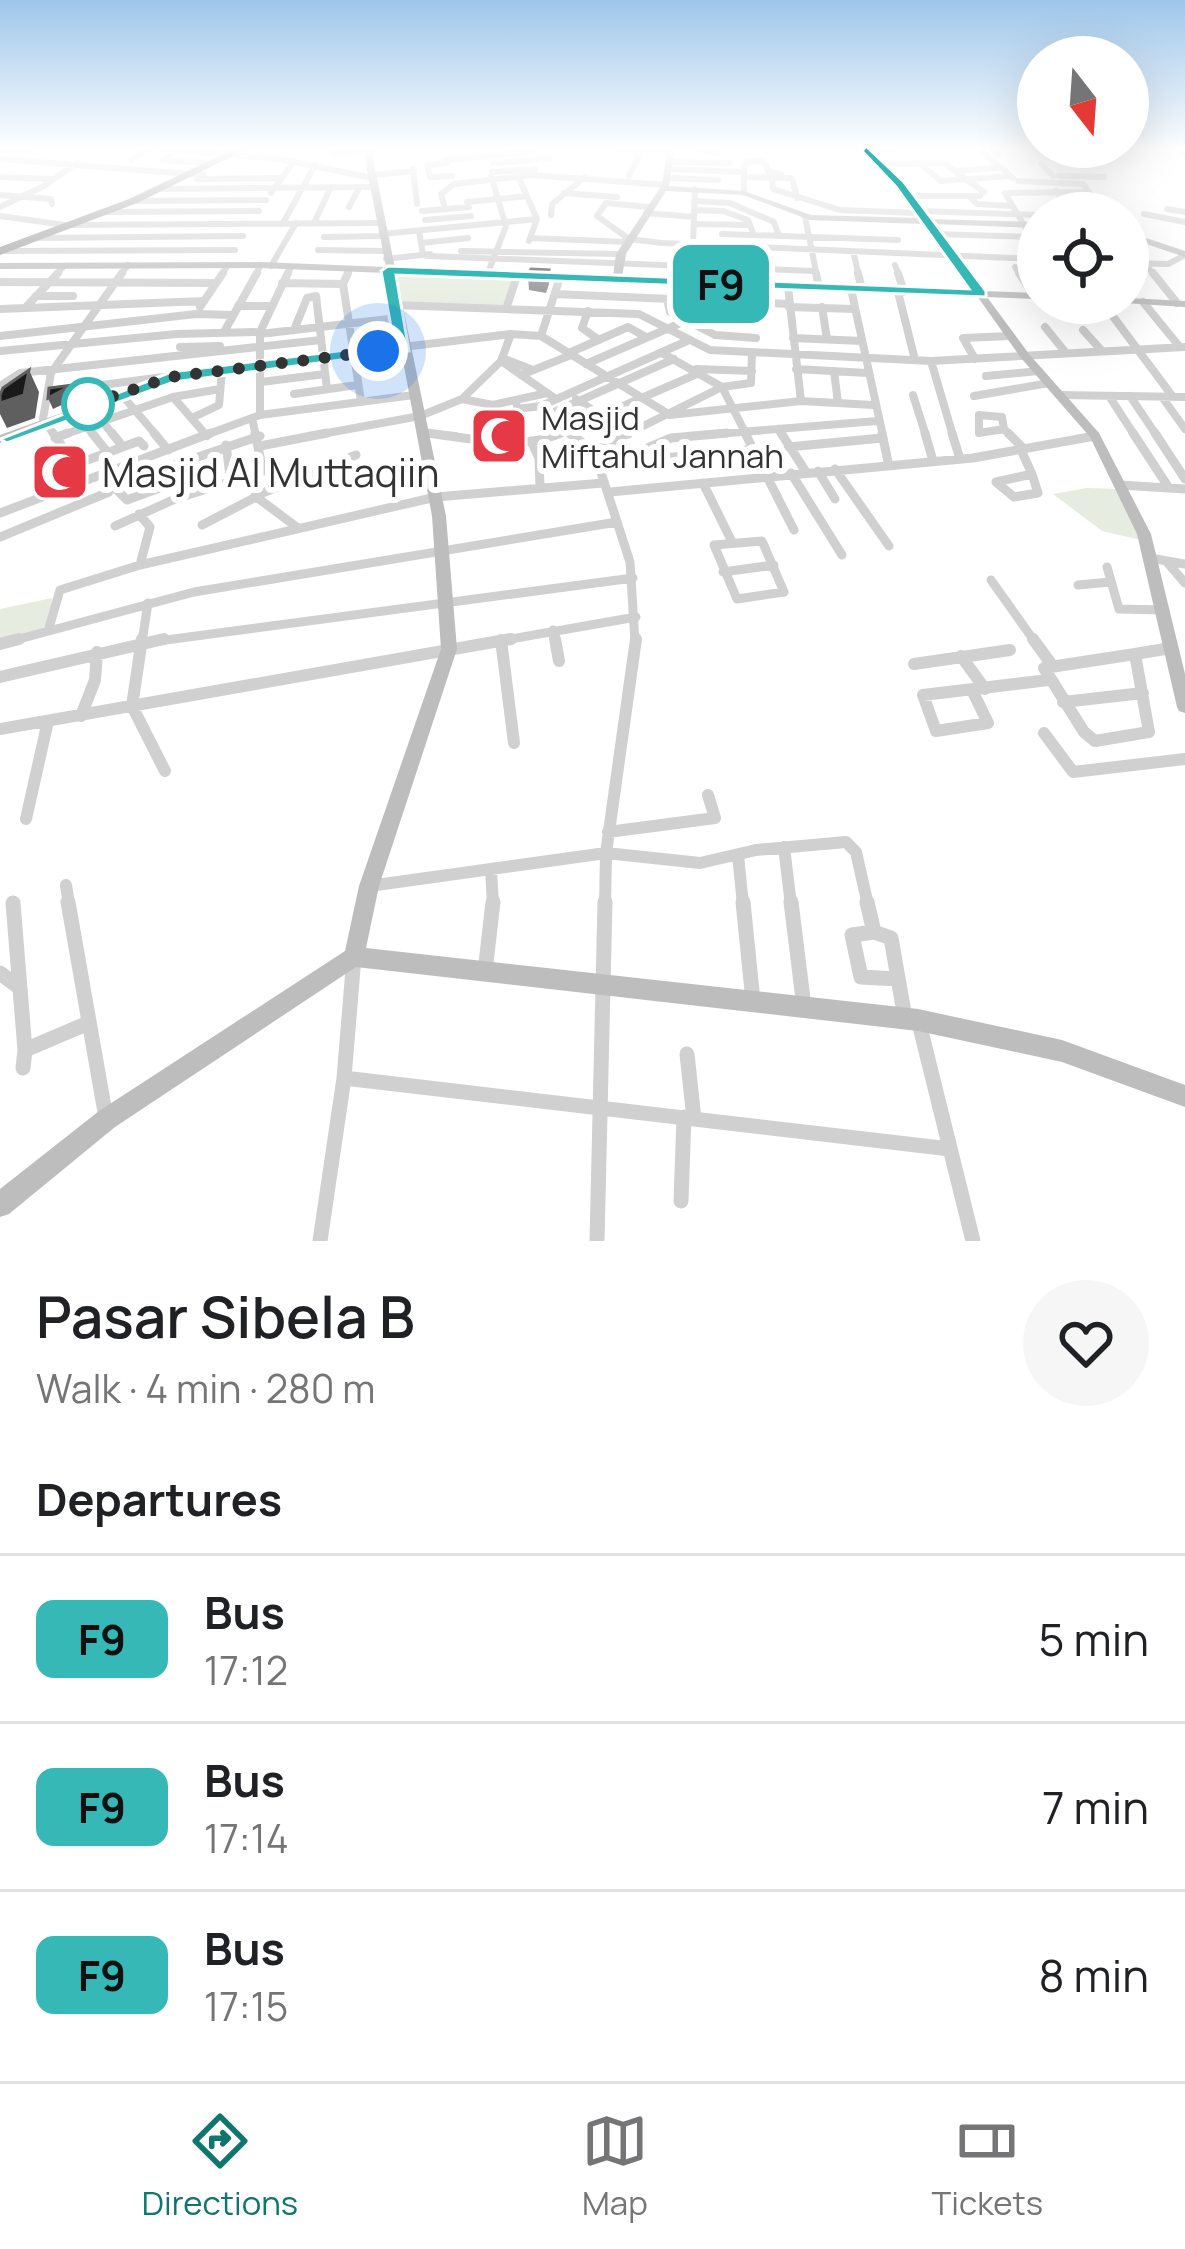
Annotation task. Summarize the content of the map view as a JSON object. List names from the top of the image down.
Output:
{
  "places": {
    "mosque": ["Masjid Miftahul Jannah", "Masjid Al Muttaqiin"]
  },
  "lines": ["bus line F9"],
  "north": "bottom",
  "page": {
    "on_map": "F9",
    "heading": [
      ["Pasar Sibela B", "Walk · 4 min · 280 m"],
      "Departures"
    ],
    "list": [
      {
        "mark": "F9",
        "name": "Bus",
        "note": "17:12",
        "value": "5 min"
      },
      {
        "mark": "F9",
        "name": "Bus",
        "note": "17:14",
        "value": "7 min"
      },
      {
        "mark": "F9",
        "name": "Bus",
        "note": "17:15",
        "value": "8 min"
      }
    ],
    "tabs": ["Directions", "Map", "Tickets"]
  }
}
